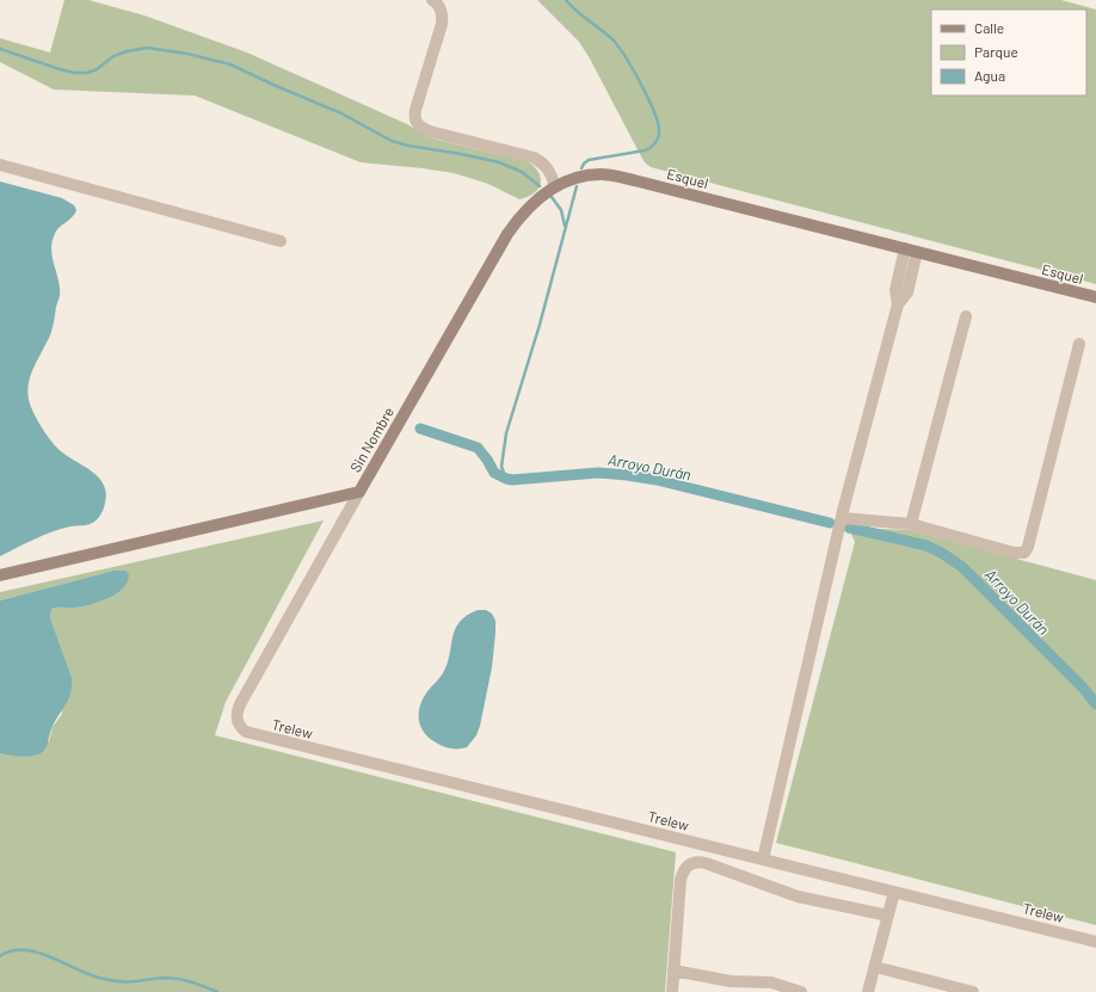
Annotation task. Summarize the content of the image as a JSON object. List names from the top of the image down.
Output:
{
  "streets": {
    "main road": ["Esquel", "Sin Nombre"],
    "street": ["Trelew"]
  },
  "crossings": [
    ["Esquel", "Sin Nombre"],
    ["Sin Nombre", "Trelew"]
  ],
  "water": ["Arroyo Durán"],
  "legend": ["Calle", "Parque", "Agua"]
}
